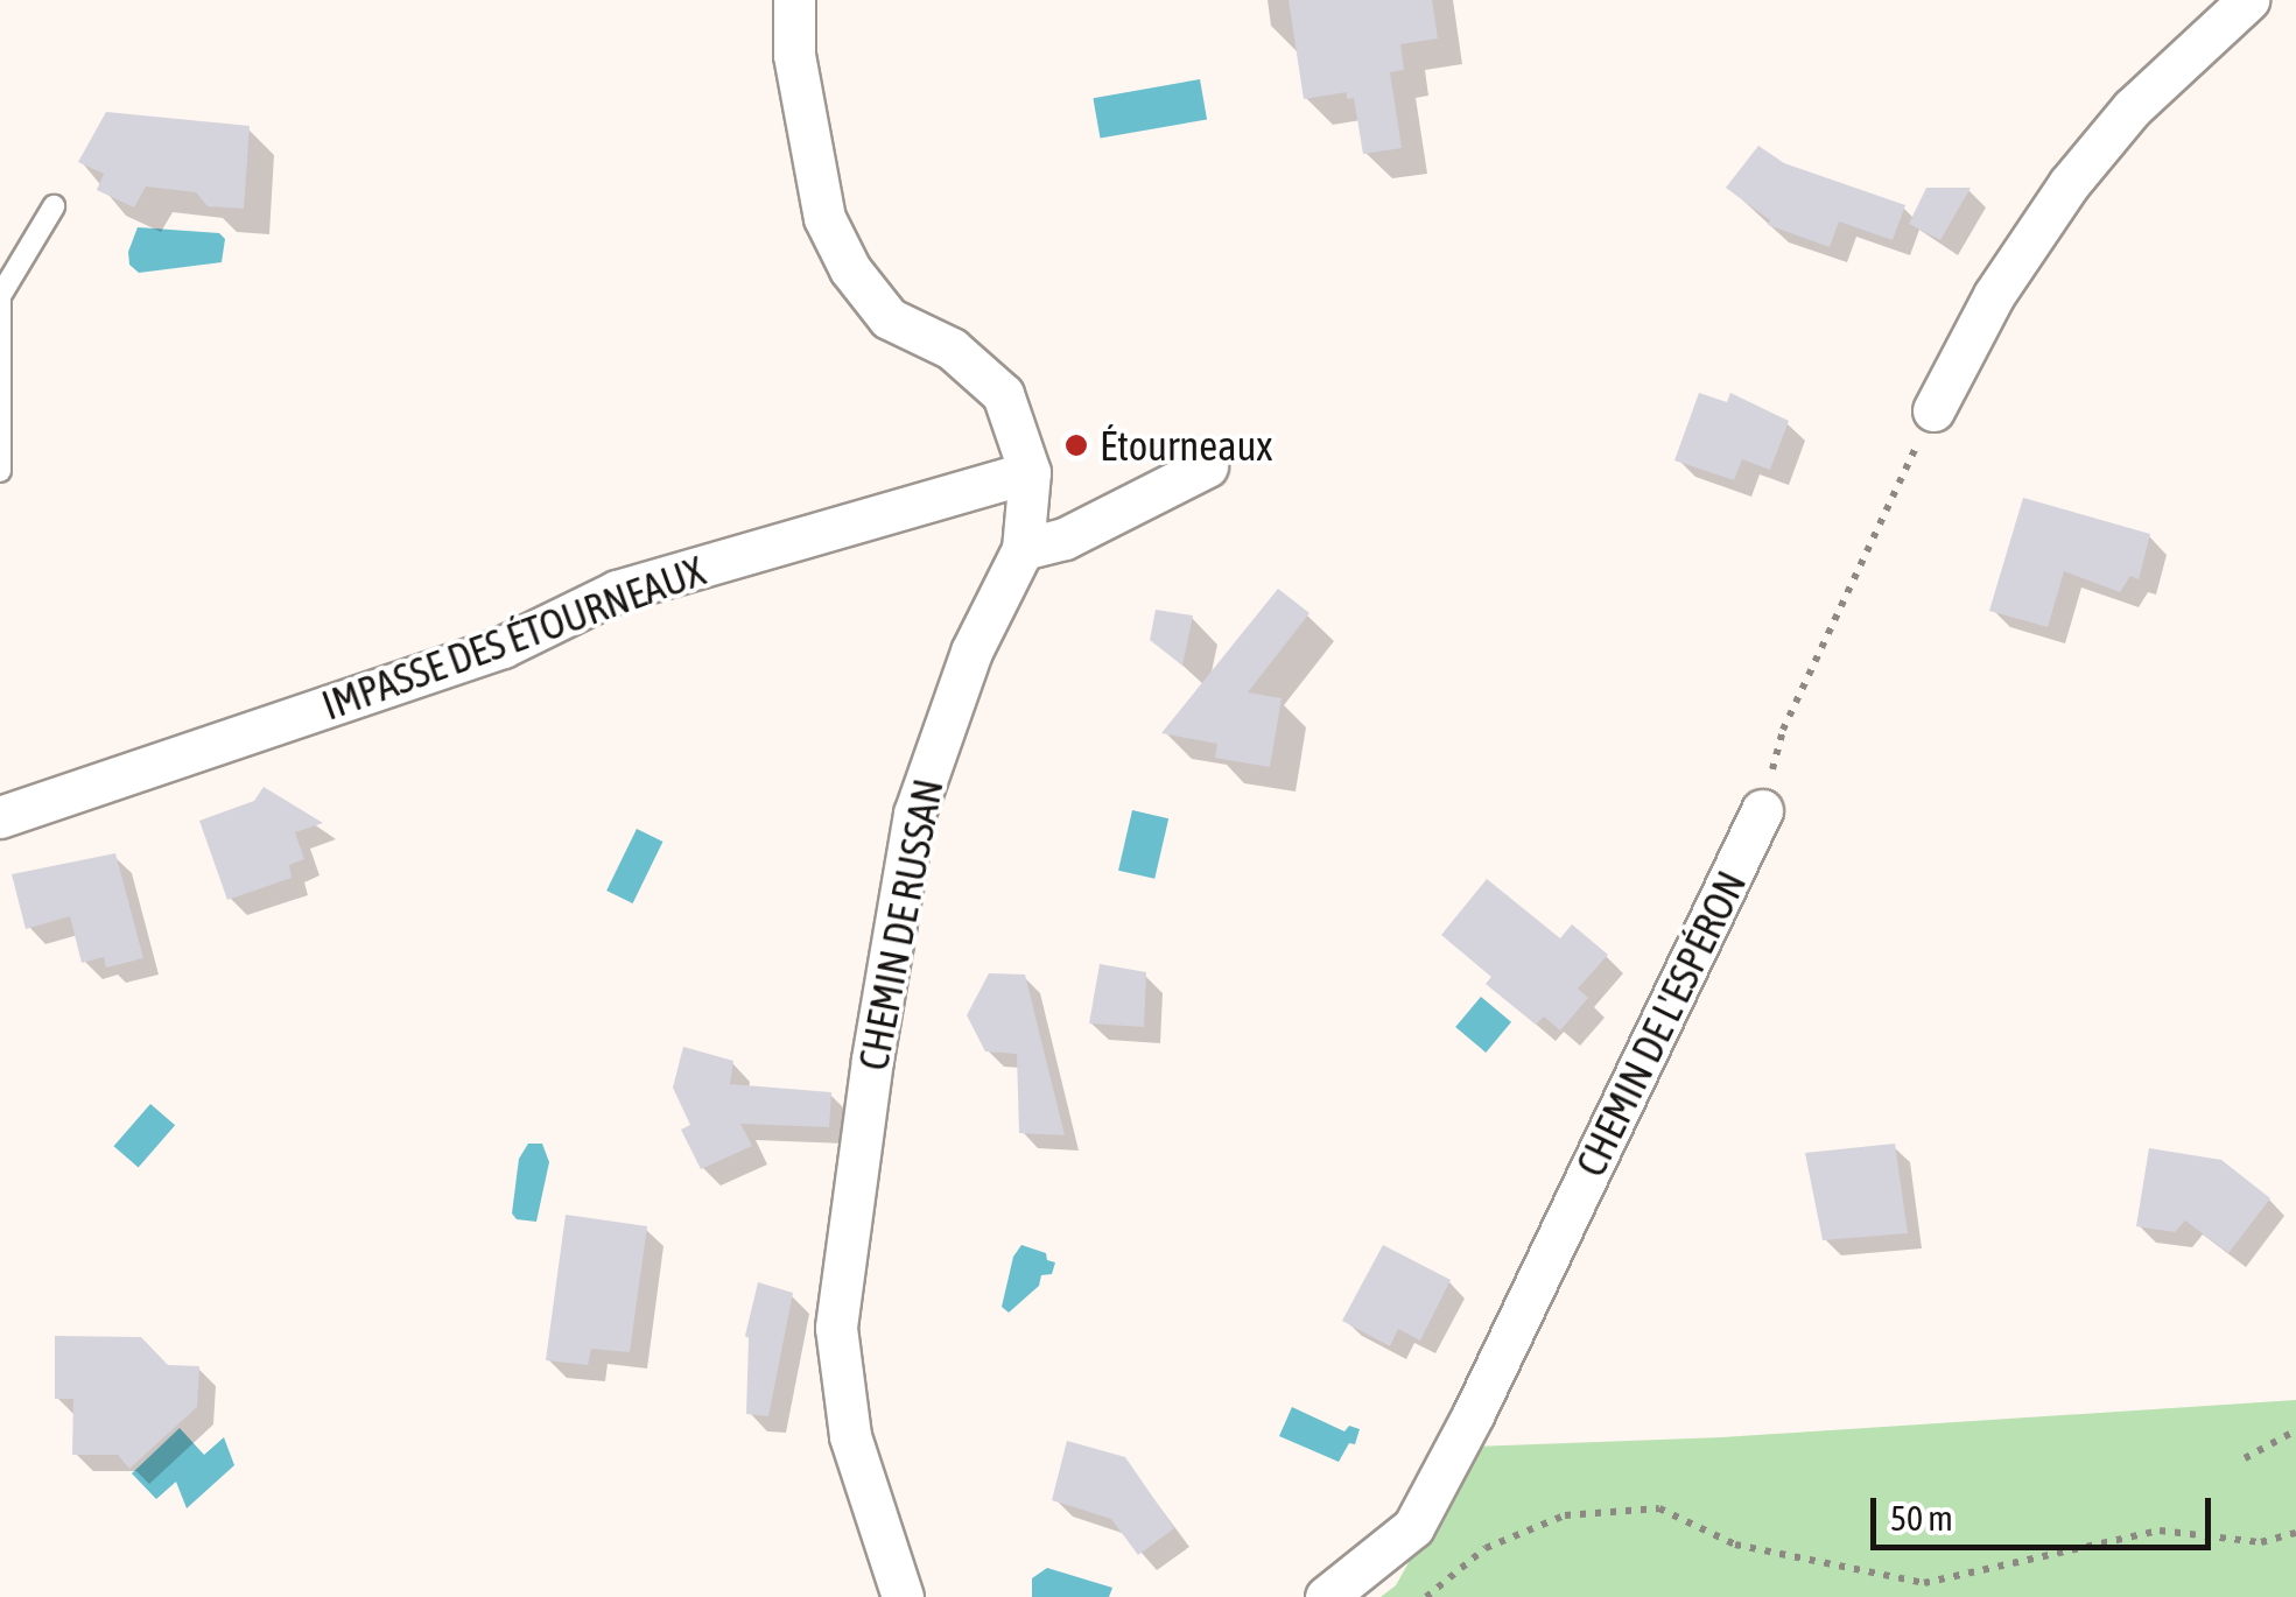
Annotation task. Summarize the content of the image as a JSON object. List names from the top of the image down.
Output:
{
  "streets": {
    "street": ["IMPASSE DES ÉTOURNEAUX", "CHEMIN DE RUSSAN", "CHEMIN DE L'ESPÉRON"]
  },
  "crossings": [
    ["IMPASSE DES ÉTOURNEAUX", "CHEMIN DE RUSSAN"]
  ],
  "places": ["Étourneaux"],
  "scale_bar": "50 m"
}
